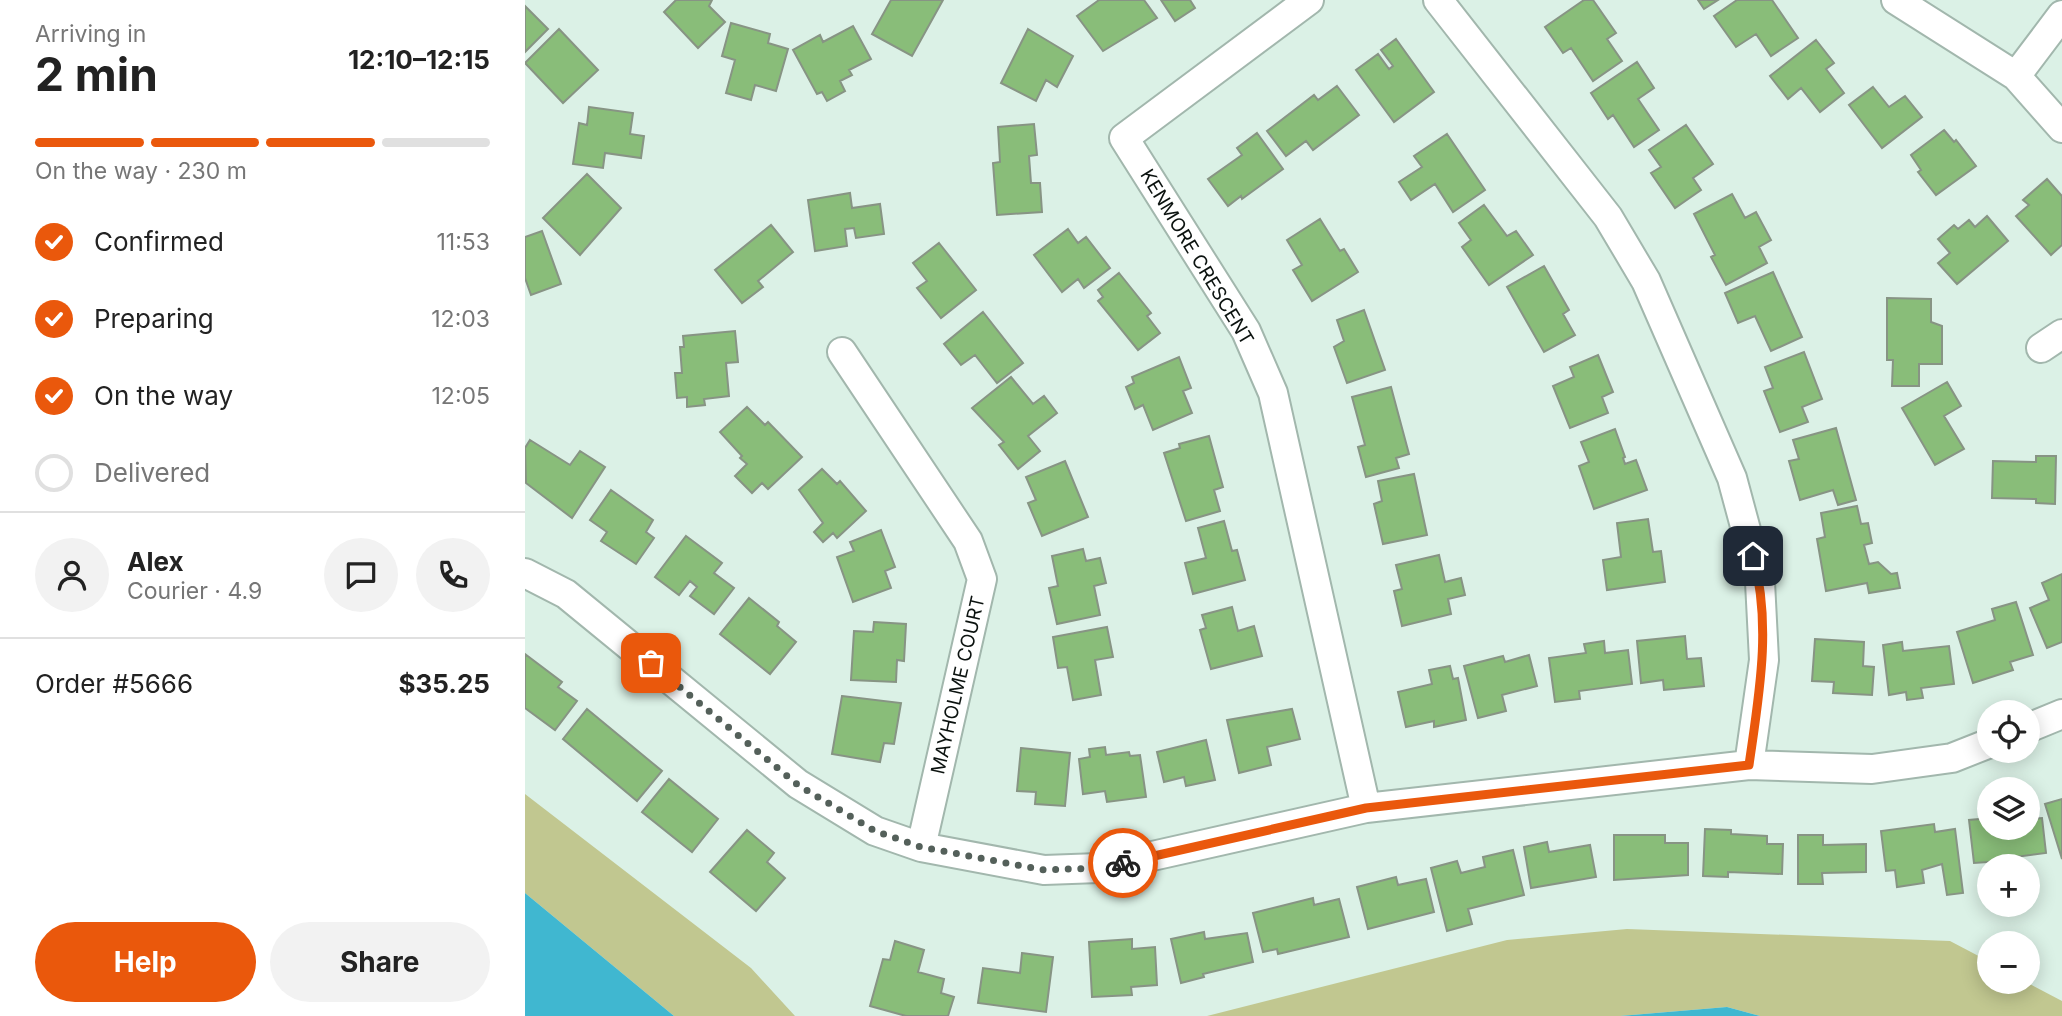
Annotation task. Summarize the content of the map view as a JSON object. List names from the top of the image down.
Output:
{
  "streets": {
    "street": ["KENMORE CRESCENT", "MAYHOLME COURT"]
  },
  "page": {
    "heading": ["2 min", "Arriving in", "12:10–12:15"],
    "panel": [
      "Alex",
      "Courier · 4.9",
      "Order #5666",
      "$35.25"
    ],
    "bar": "On the way · 230 m",
    "list": [
      ["Confirmed", "11:53"],
      ["Preparing", "12:03"],
      ["On the way", "12:05"],
      "Delivered"
    ],
    "map_buttons": ["+", "−"],
    "buttons": ["Help", "Share"]
  }
}
